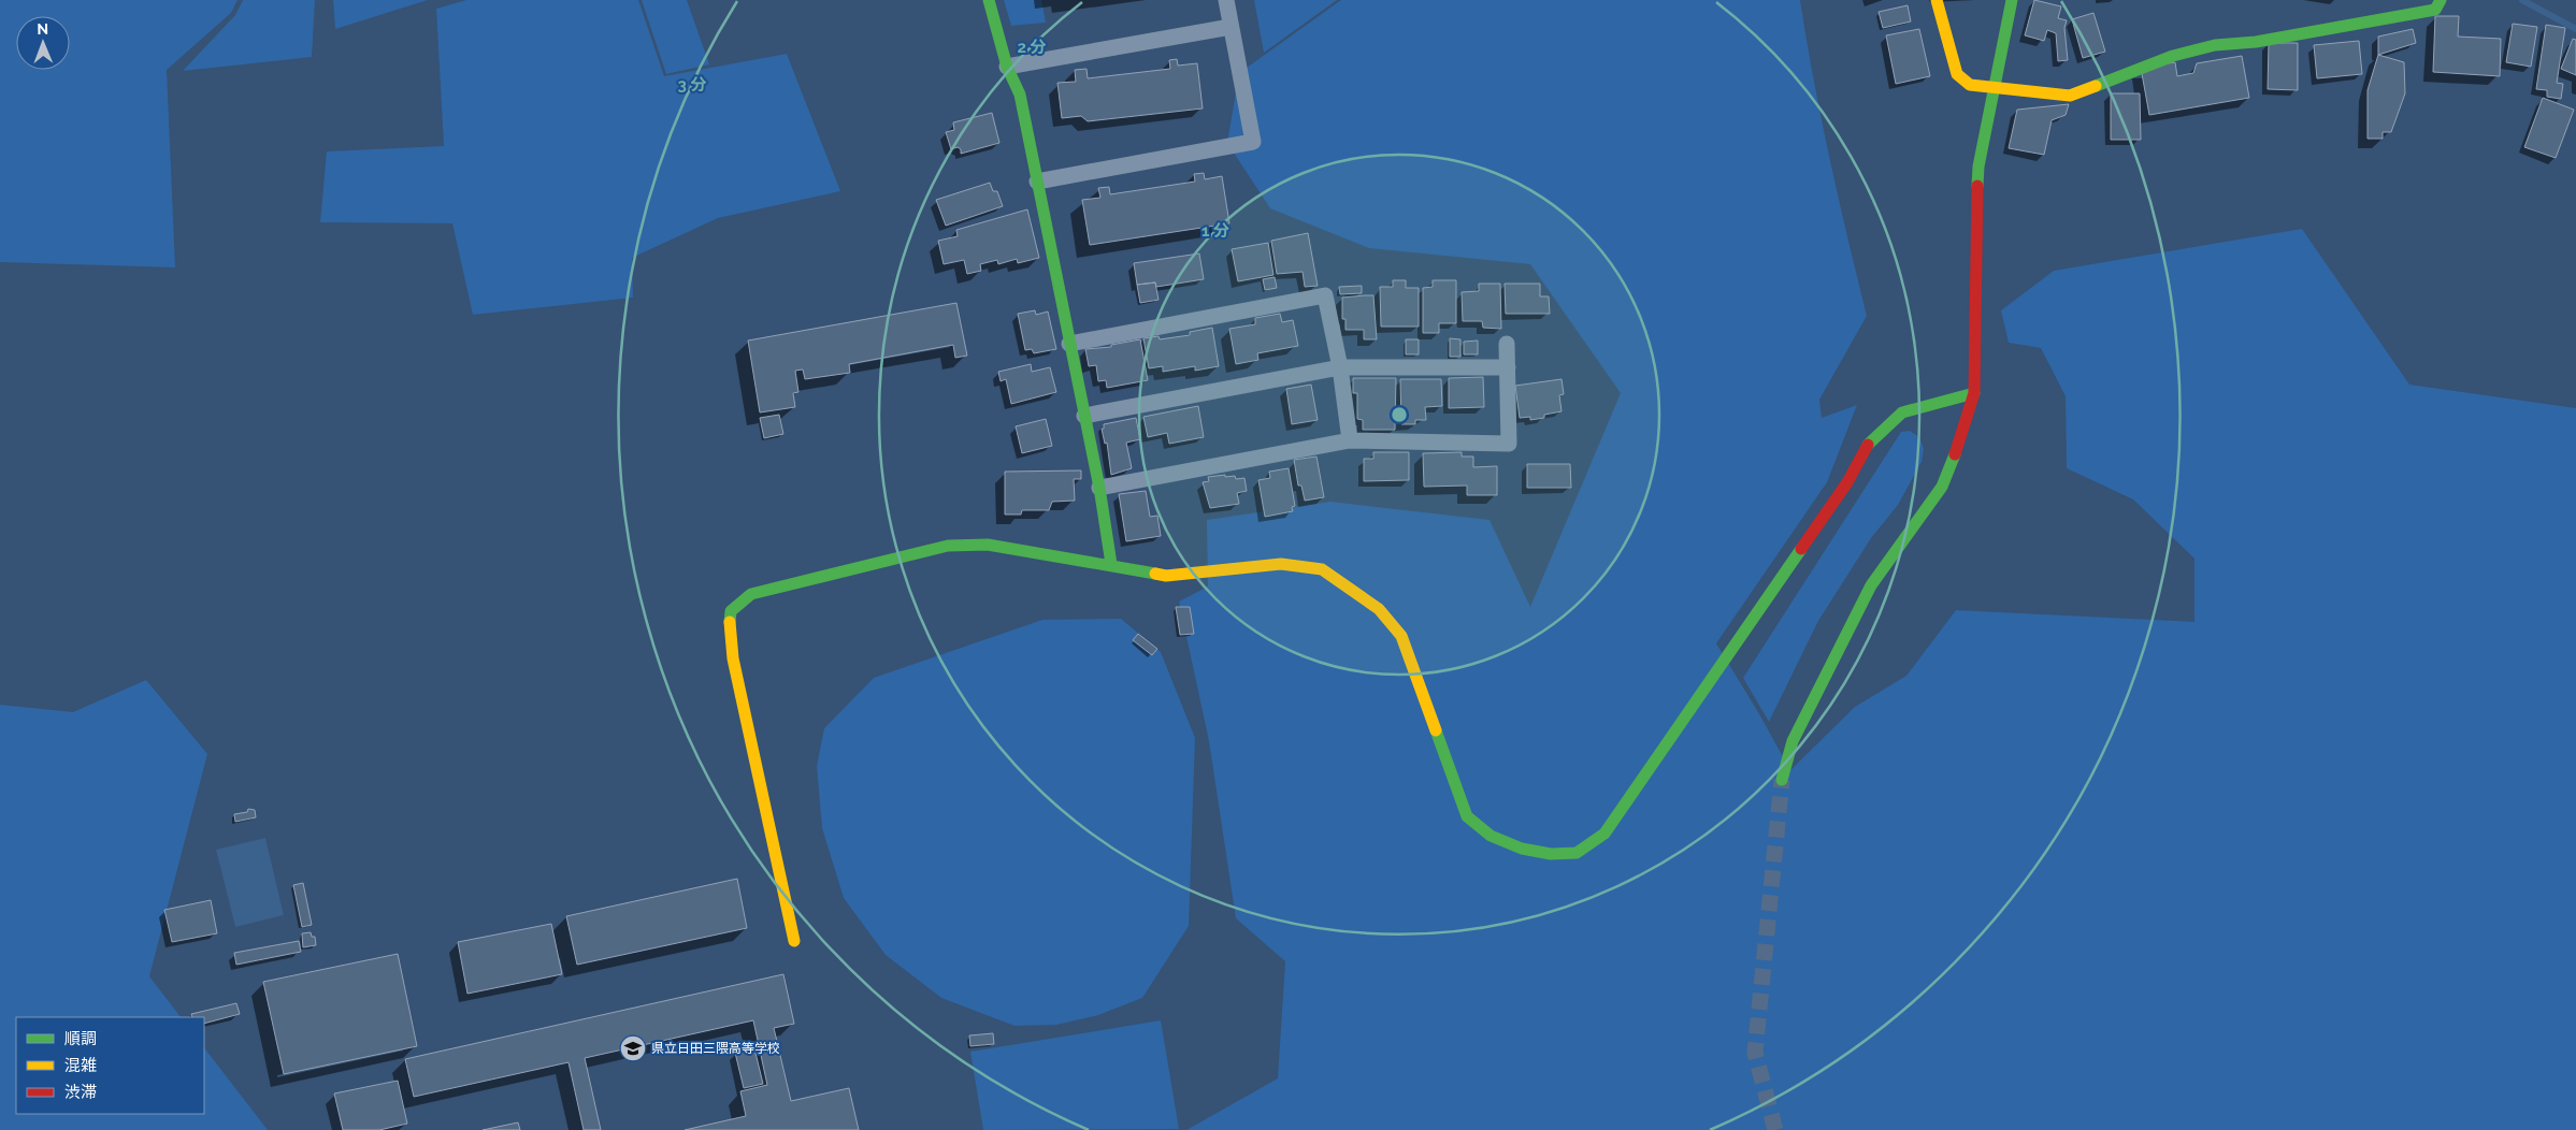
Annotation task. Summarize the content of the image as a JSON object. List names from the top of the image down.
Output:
{
  "places": {
    "school or university": ["県立日田三隈高等学校"]
  },
  "legend": ["順調", "混雑", "渋滞"],
  "north": "top",
  "rings": ["2 分", "3 分", "1 分"]
}
